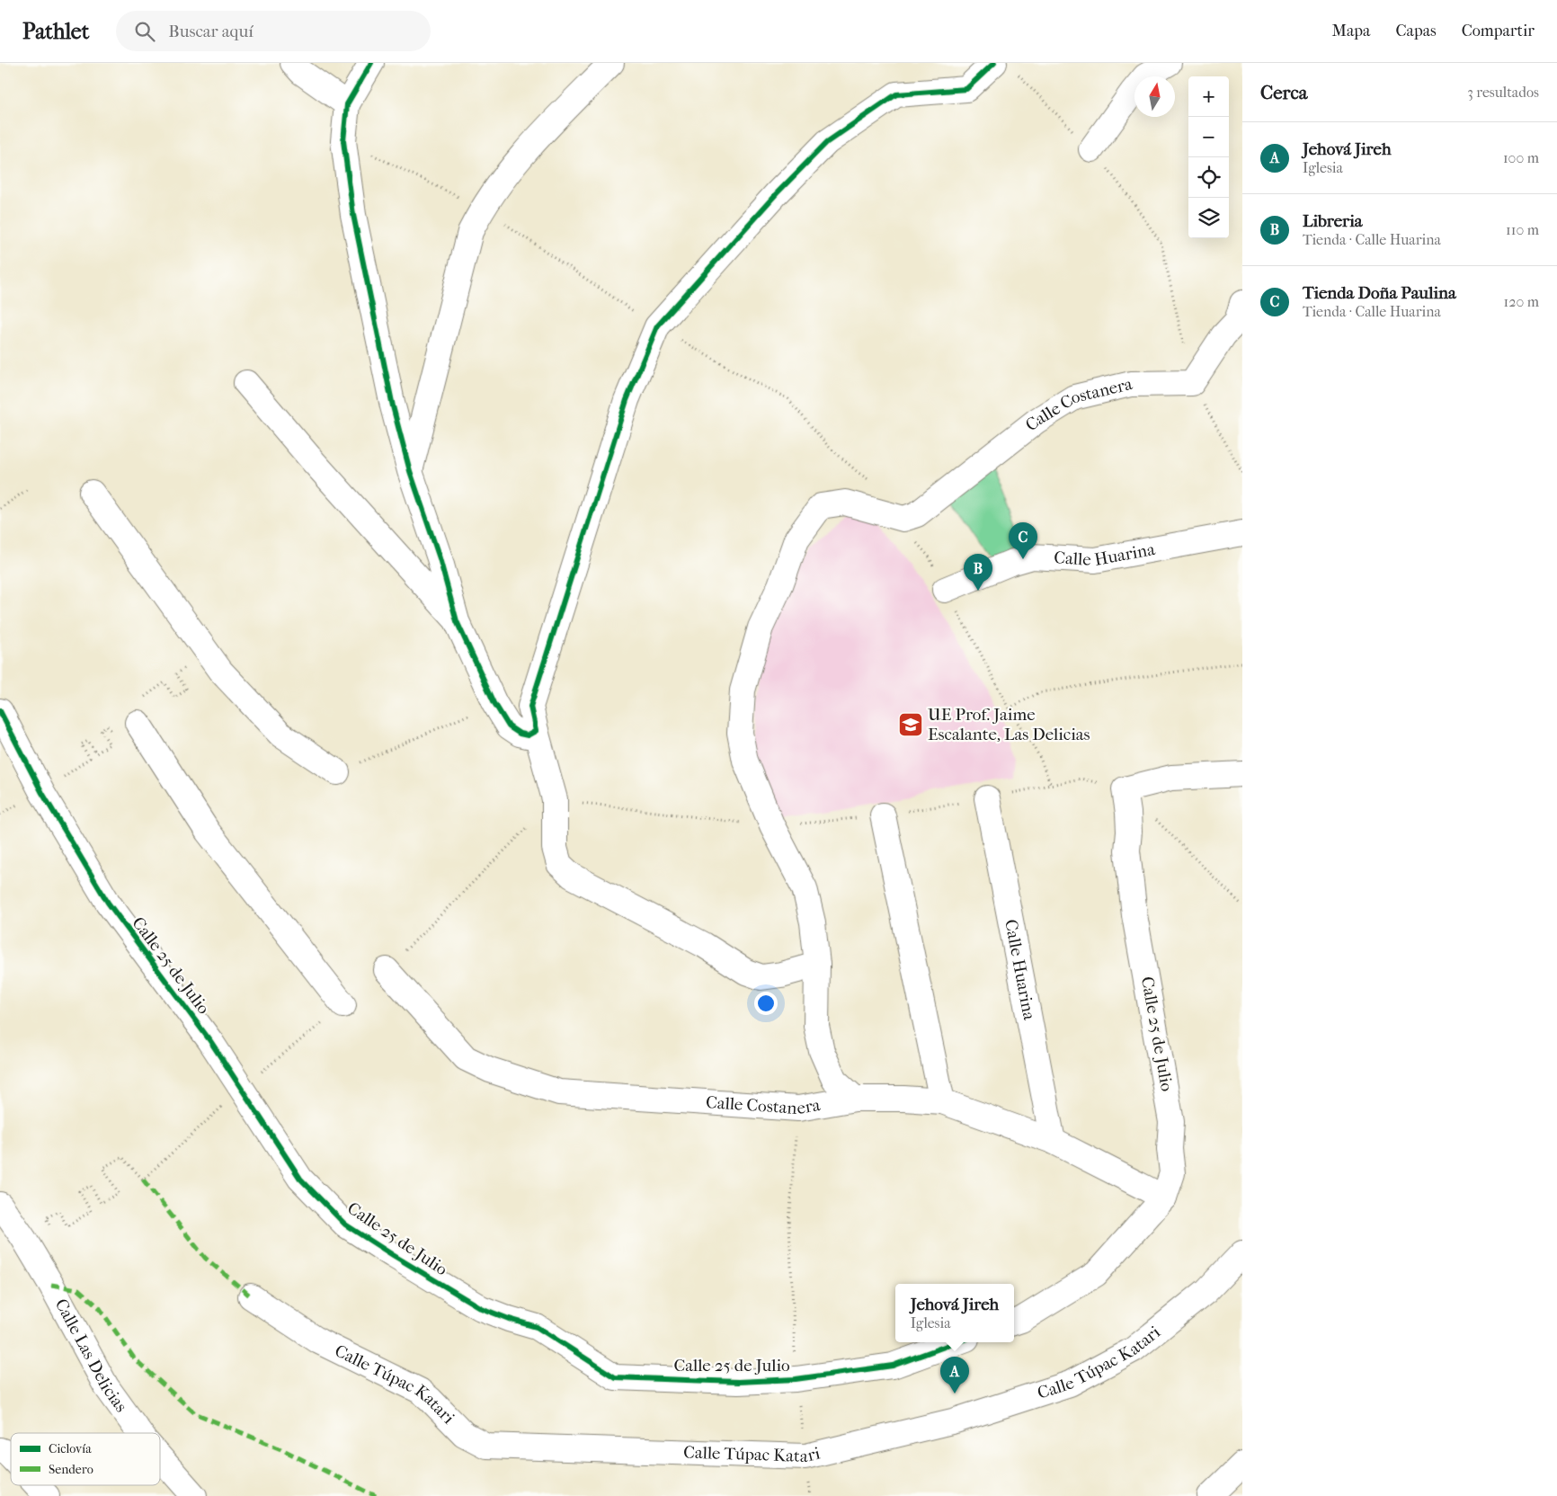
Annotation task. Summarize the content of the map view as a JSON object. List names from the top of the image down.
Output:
{
  "streets": {
    "street": [
      "Calle Costanera",
      "Calle Huarina",
      "Calle 25 de Julio",
      "Calle Las Delicias",
      "Calle Túpac Katari"
    ]
  },
  "crossings": [
    ["Calle Costanera", "Calle Huarina"],
    ["Calle Costanera", "Calle 25 de Julio"]
  ],
  "places": {
    "school or university": ["UE Prof. Jaime Escalante, Las Delicias"]
  },
  "legend": ["Ciclovía", "Sendero"],
  "north": "top",
  "page": {
    "header": "Pathlet",
    "search": "Buscar aquí",
    "nav": ["Mapa", "Capas", "Compartir"],
    "heading": ["Cerca", "3 resultados"],
    "map_buttons": ["+", "−"],
    "list": [
      {
        "mark": "A",
        "name": "Jehová Jireh",
        "note": "Iglesia",
        "value": "100 m"
      },
      {
        "mark": "B",
        "name": "Libreria",
        "note": "Tienda · Calle Huarina",
        "value": "110 m"
      },
      {
        "mark": "C",
        "name": "Tienda Doña Paulina",
        "note": "Tienda · Calle Huarina",
        "value": "120 m"
      }
    ],
    "pins": ["C", "B", "A"],
    "popup": ["Jehová Jireh", "Iglesia"]
  }
}
